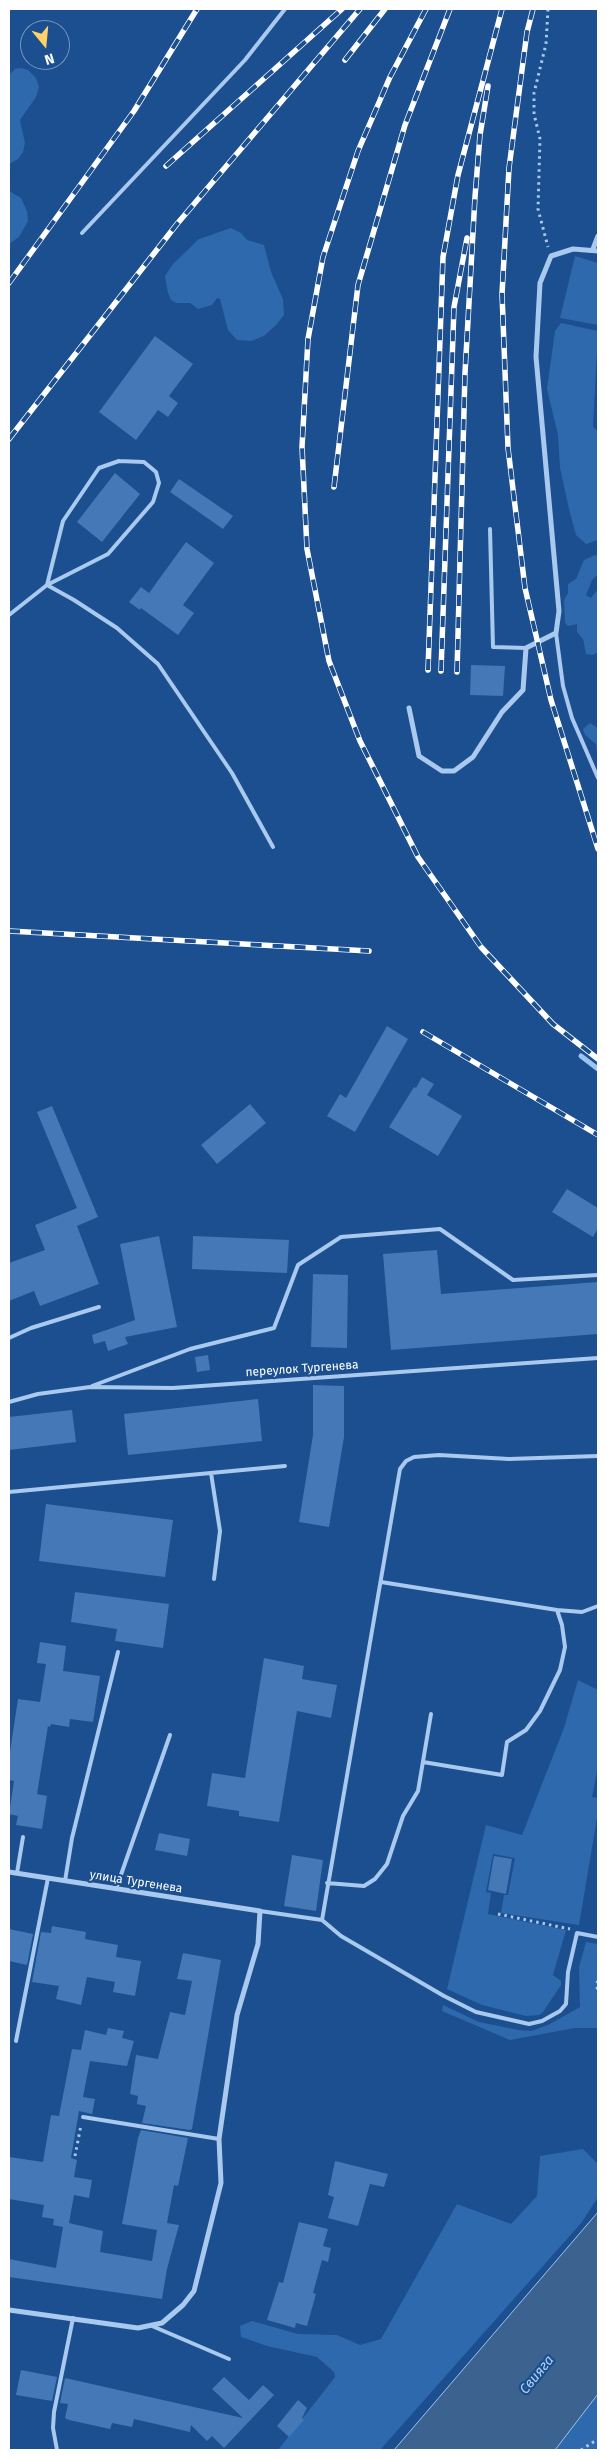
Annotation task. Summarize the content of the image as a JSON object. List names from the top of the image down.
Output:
{
  "streets": {
    "street": ["улица Тургенева"],
    "lane": ["переулок Тургенева"]
  },
  "water": ["Свияга"],
  "north": "bottom"
}
